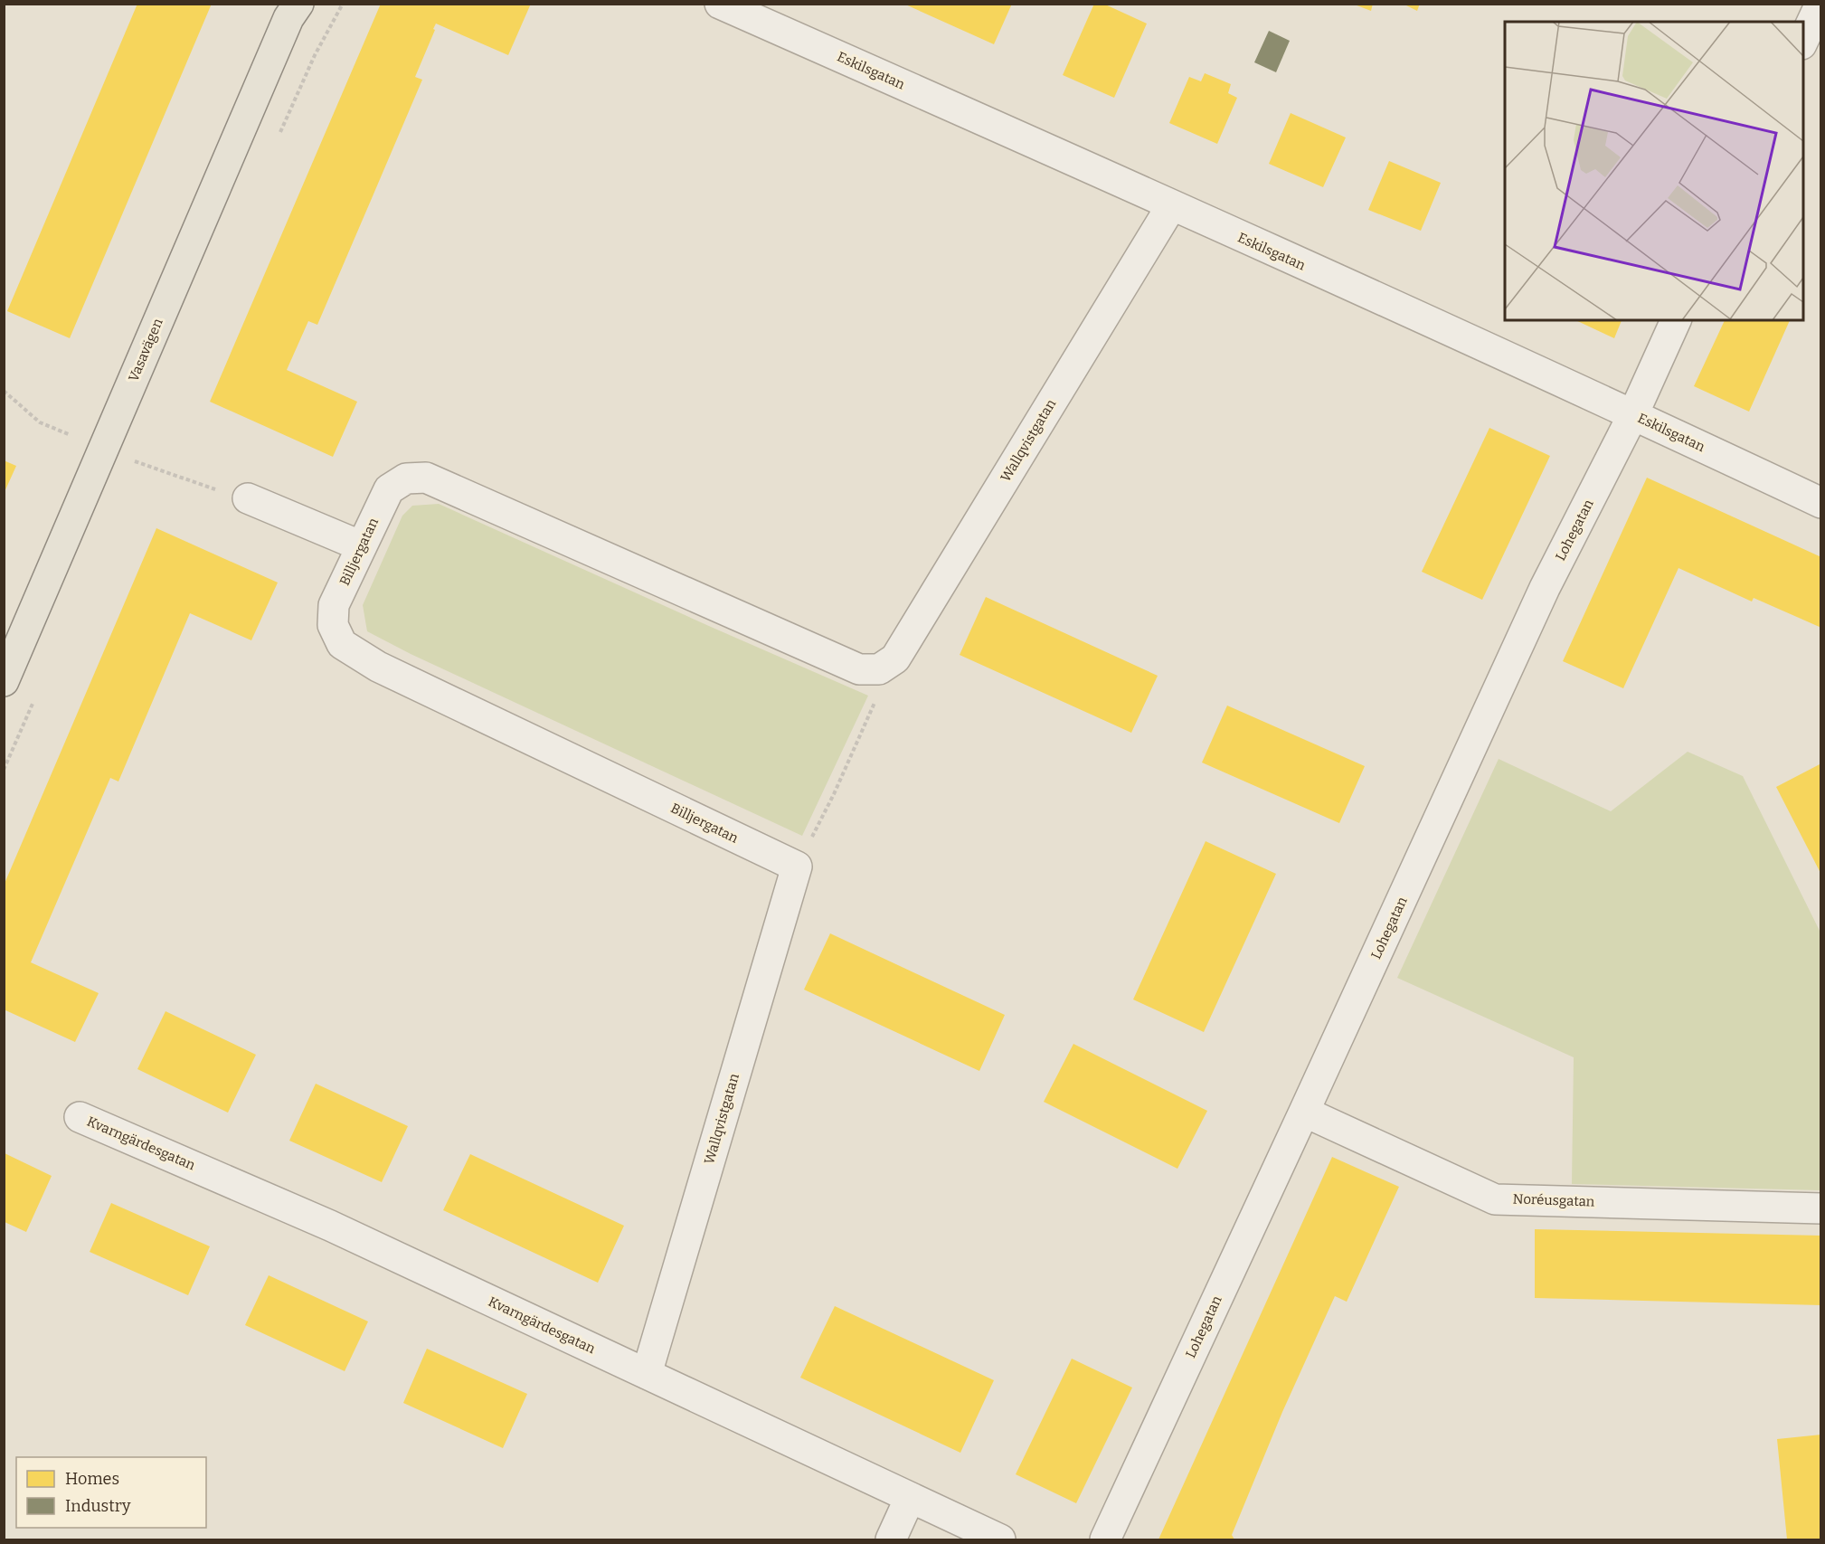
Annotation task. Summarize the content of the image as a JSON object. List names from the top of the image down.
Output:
{
  "streets": {
    "main road": ["Vasavägen"],
    "street": [
      "Eskilsgatan",
      "Wallqvistgatan",
      "Lohegatan",
      "Billjergatan",
      "Kvarngärdesgatan",
      "Noréusgatan"
    ]
  },
  "crossings": [
    ["Eskilsgatan", "Wallqvistgatan"],
    ["Eskilsgatan", "Lohegatan"],
    ["Wallqvistgatan", "Billjergatan"],
    ["Wallqvistgatan", "Kvarngärdesgatan"],
    ["Lohegatan", "Noréusgatan"]
  ],
  "legend": ["Homes", "Industry"]
}
